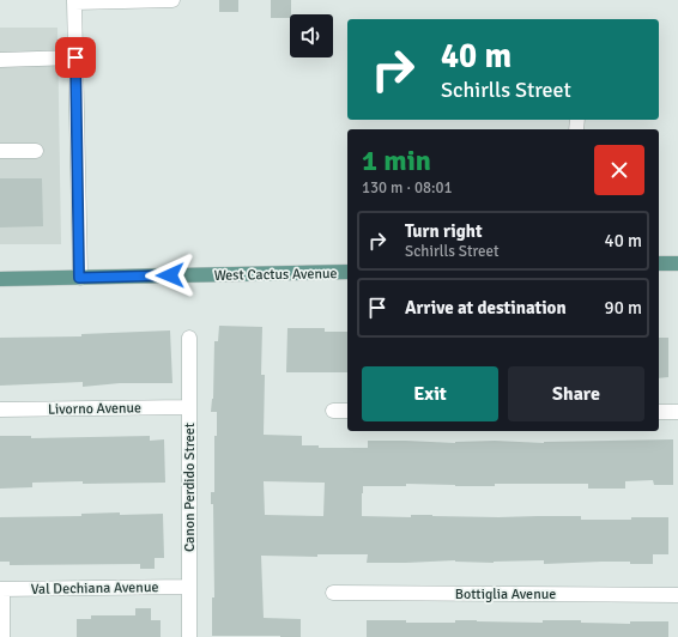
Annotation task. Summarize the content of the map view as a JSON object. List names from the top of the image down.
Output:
{
  "streets": {
    "main road": ["West Cactus Avenue"],
    "street": [
      "Livorno Avenue",
      "Canon Perdido Street",
      "Val Dechiana Avenue",
      "Bottiglia Avenue"
    ]
  },
  "crossings": [
    ["Livorno Avenue", "Canon Perdido Street"],
    ["Canon Perdido Street", "Val Dechiana Avenue"]
  ],
  "page": {
    "turn": ["40 m", "Schirlls Street"],
    "heading": ["1 min", "130 m · 08:01"],
    "list": [
      {
        "name": "Turn right",
        "note": "Schirlls Street",
        "value": "40 m"
      },
      {
        "name": "Arrive at destination",
        "value": "90 m"
      }
    ],
    "buttons": ["Exit", "Share"]
  }
}
